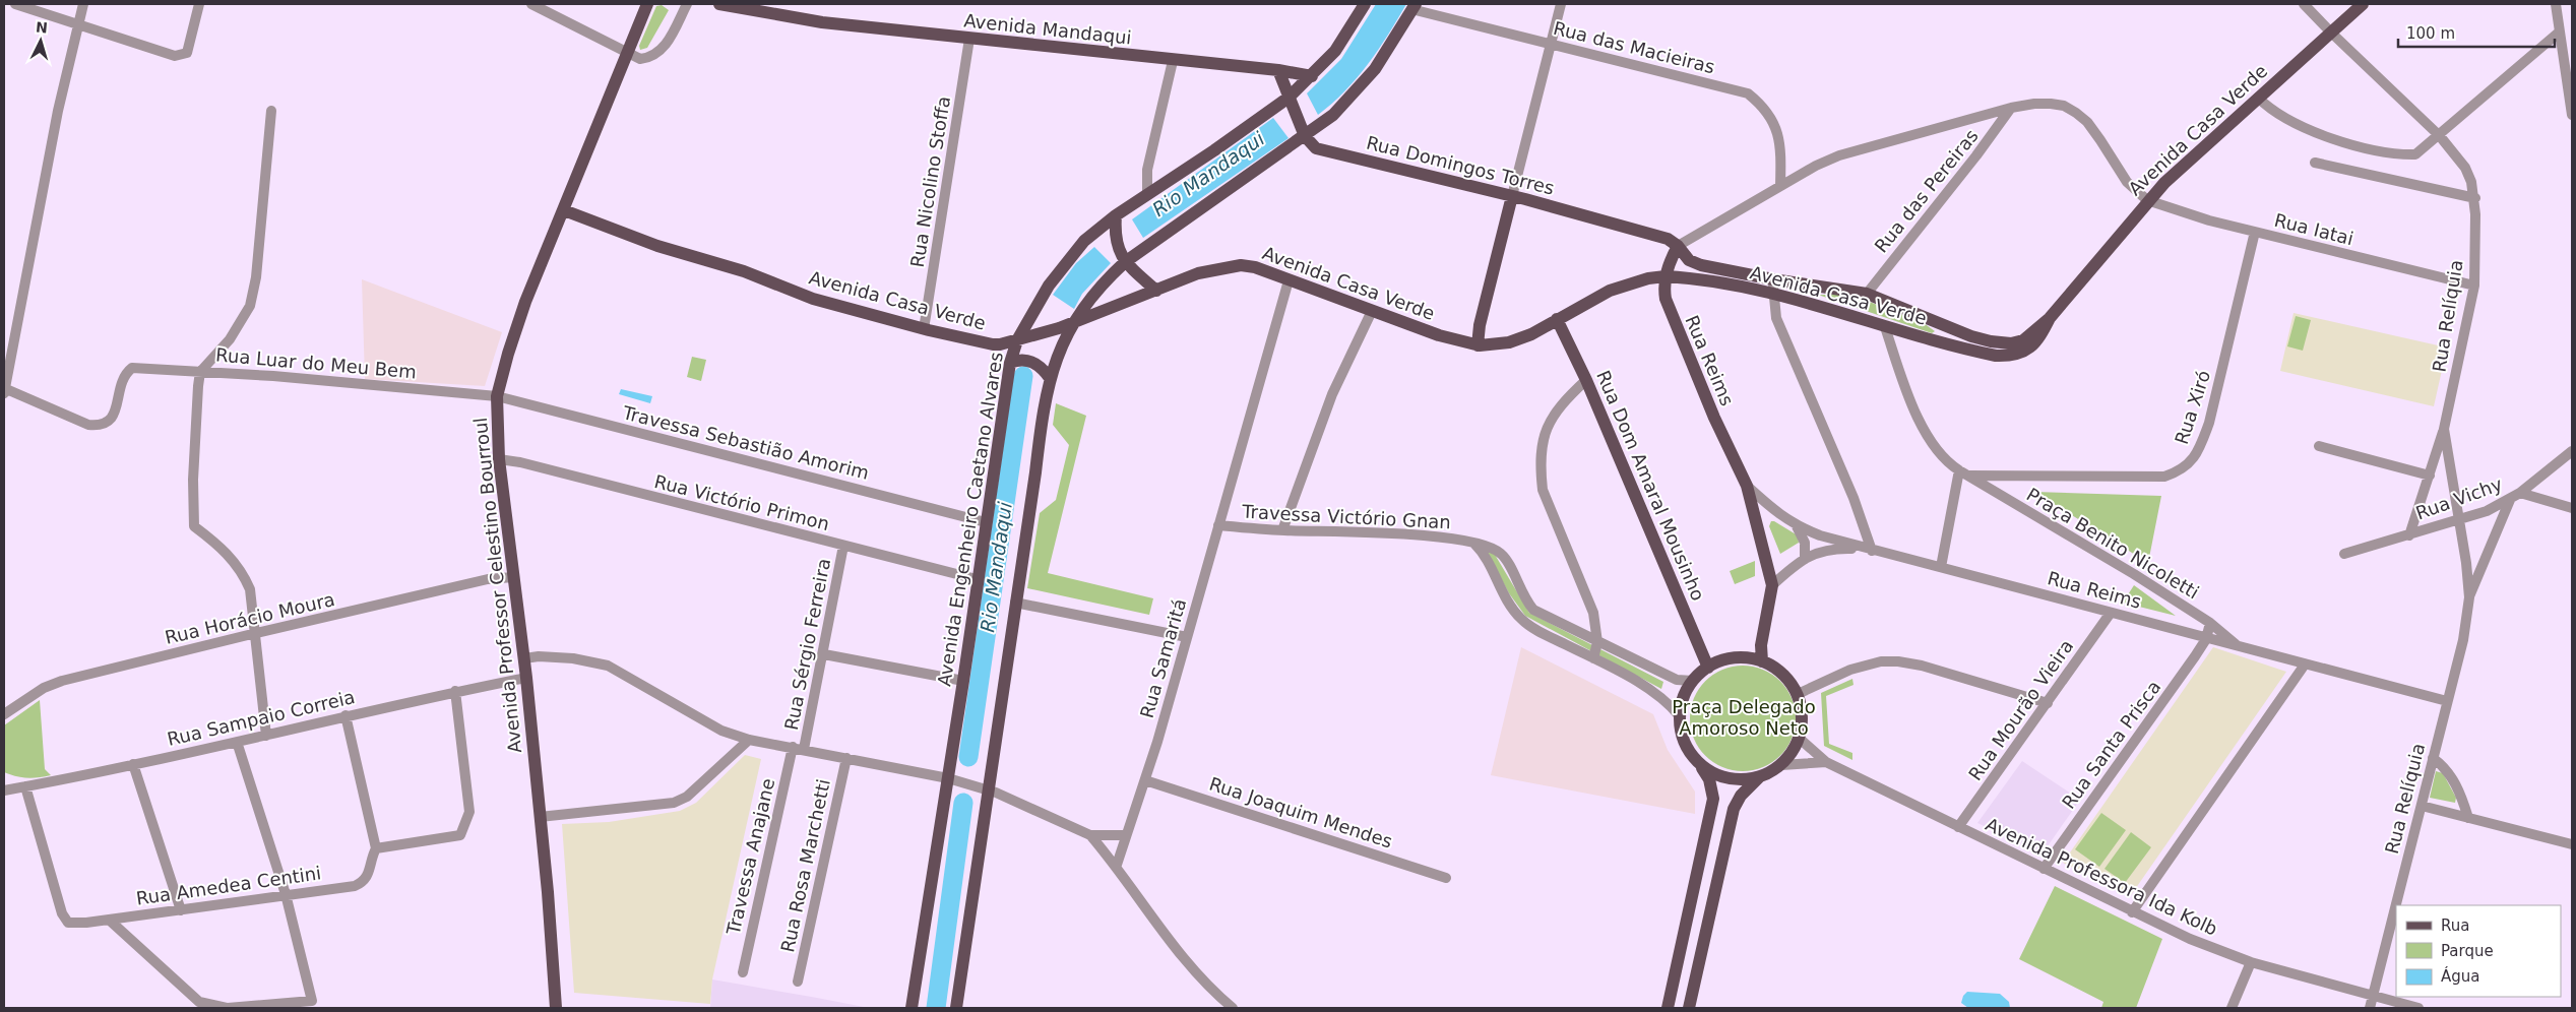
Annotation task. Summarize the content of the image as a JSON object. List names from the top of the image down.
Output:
{
  "streets": {
    "main road": [
      "Avenida Mandaqui",
      "Avenida Casa Verde",
      "Rua Domingos Torres",
      "Rua Reims",
      "Rua Dom Amaral Mousinho",
      "Avenida Engenheiro Caetano Alvares",
      "Avenida Professor Celestino Bourroul"
    ],
    "street": [
      "Rua das Macieiras",
      "Rua Nicolino Stoffa",
      "Rua das Pereiras",
      "Rua Iatai",
      "Rua Relíquia",
      "Rua Luar do Meu Bem",
      "Rua Xiró",
      "Travessa Sebastião Amorim",
      "Rua Vichy",
      "Rua Victório Primon",
      "Travessa Victório Gnan",
      "Praça Benito Nicoletti",
      "Rua Horácio Moura",
      "Rua Sérgio Ferreira",
      "Rua Samaritá",
      "Rua Mourão Vieira",
      "Rua Sampaio Correia",
      "Rua Santa Prisca",
      "Rua Joaquim Mendes",
      "Travessa Anajane",
      "Rua Rosa Marchetti",
      "Avenida Professora Ida Kolb",
      "Rua Amedea Centini"
    ]
  },
  "crossings": [
    ["Avenida Mandaqui", "Rua Nicolino Stoffa"],
    ["Avenida Mandaqui", "Avenida Engenheiro Caetano Alvares"],
    ["Avenida Casa Verde", "Rua Domingos Torres"],
    ["Avenida Casa Verde", "Rua Nicolino Stoffa"],
    ["Avenida Casa Verde", "Rua das Pereiras"],
    ["Avenida Casa Verde", "Rua Iatai"],
    ["Avenida Casa Verde", "Rua Relíquia"],
    ["Avenida Casa Verde", "Rua Reims"],
    ["Avenida Casa Verde", "Rua Dom Amaral Mousinho"],
    ["Avenida Casa Verde", "Avenida Engenheiro Caetano Alvares"],
    ["Avenida Casa Verde", "Praça Benito Nicoletti"],
    ["Avenida Casa Verde", "Avenida Professor Celestino Bourroul"],
    ["Avenida Casa Verde", "Rua Samaritá"],
    ["Rua Domingos Torres", "Rua Reims"],
    ["Rua Iatai", "Rua Relíquia"],
    ["Rua Iatai", "Rua Xiró"],
    ["Rua Relíquia", "Rua Reims"],
    ["Rua Relíquia", "Rua Vichy"],
    ["Rua Relíquia", "Avenida Professora Ida Kolb"],
    ["Rua Reims", "Praça Benito Nicoletti"],
    ["Rua Reims", "Rua Mourão Vieira"],
    ["Rua Reims", "Rua Santa Prisca"],
    ["Rua Luar do Meu Bem", "Travessa Sebastião Amorim"],
    ["Rua Luar do Meu Bem", "Avenida Professor Celestino Bourroul"],
    ["Rua Xiró", "Praça Benito Nicoletti"],
    ["Travessa Sebastião Amorim", "Avenida Engenheiro Caetano Alvares"],
    ["Travessa Sebastião Amorim", "Avenida Professor Celestino Bourroul"],
    ["Rua Dom Amaral Mousinho", "Avenida Professora Ida Kolb"],
    ["Rua Victório Primon", "Avenida Engenheiro Caetano Alvares"],
    ["Rua Victório Primon", "Avenida Professor Celestino Bourroul"],
    ["Rua Victório Primon", "Rua Sérgio Ferreira"],
    ["Travessa Victório Gnan", "Rua Samaritá"],
    ["Avenida Professor Celestino Bourroul", "Rua Horácio Moura"],
    ["Avenida Professor Celestino Bourroul", "Rua Sampaio Correia"],
    ["Rua Samaritá", "Rua Joaquim Mendes"],
    ["Rua Mourão Vieira", "Avenida Professora Ida Kolb"],
    ["Rua Sampaio Correia", "Rua Amedea Centini"],
    ["Rua Santa Prisca", "Avenida Professora Ida Kolb"]
  ],
  "water": ["Rio Mandaqui"],
  "parks": ["Praça Delegado Amoroso Neto"],
  "legend": ["Rua", "Parque", "Água"],
  "scale_bar": "100 m",
  "north": "top"
}
